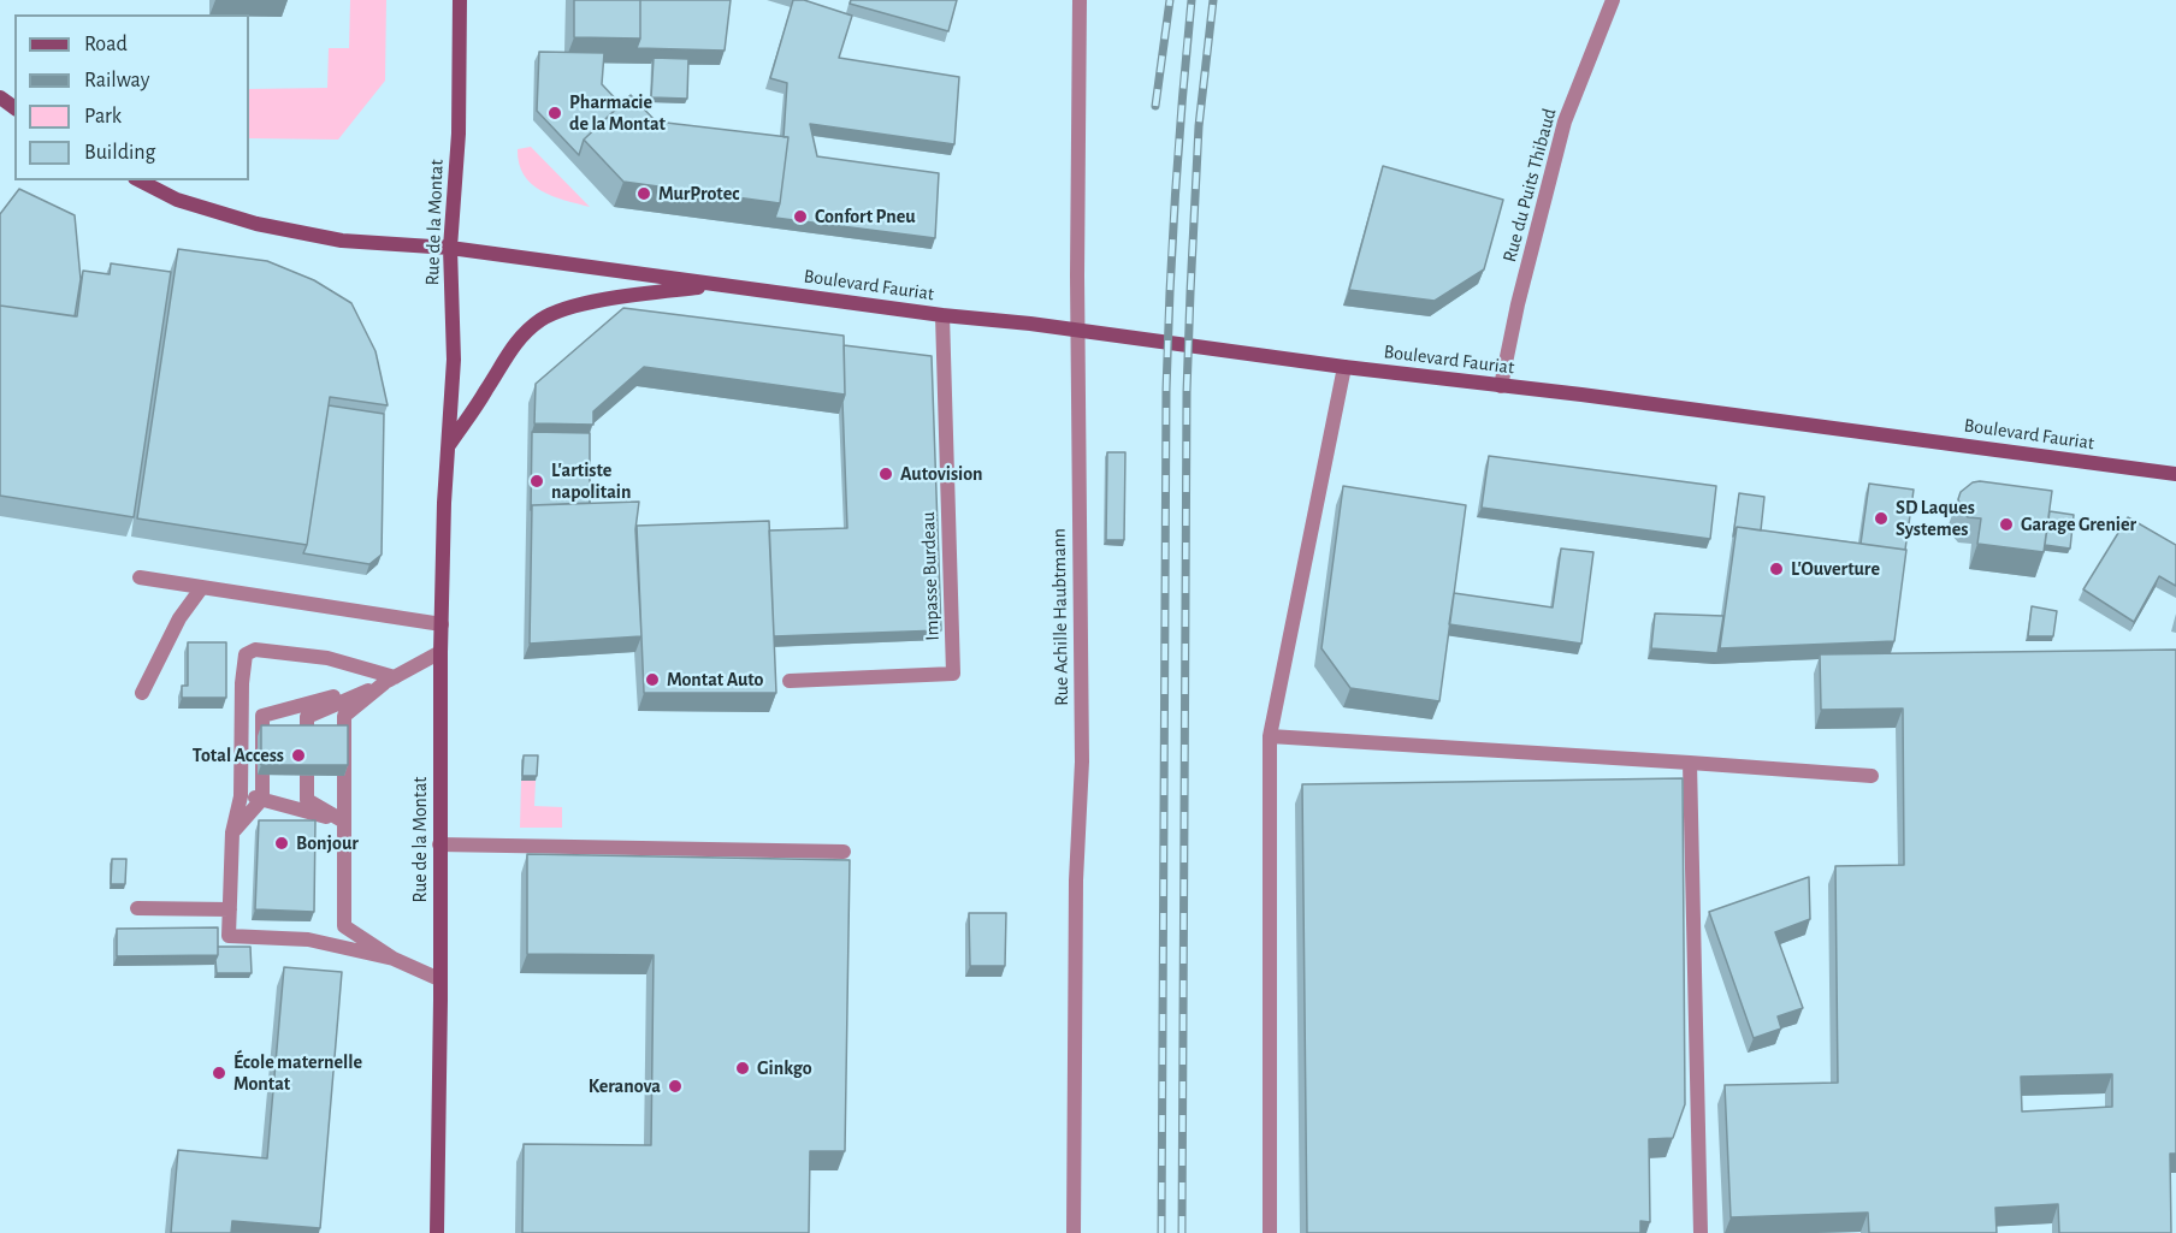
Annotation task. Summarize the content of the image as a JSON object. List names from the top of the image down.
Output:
{
  "streets": {
    "main road": ["Rue de la Montat", "Boulevard Fauriat"],
    "street": ["Rue du Puits Thibaud", "Impasse Burdeau", "Rue Achille Haubtmann"]
  },
  "crossings": [
    ["Rue du Puits Thibaud", "Boulevard Fauriat"],
    ["Rue de la Montat", "Boulevard Fauriat"],
    ["Boulevard Fauriat", "Impasse Burdeau"]
  ],
  "places": [
    "Pharmacie de la Montat",
    "MurProtec",
    "Confort Pneu",
    "Autovision",
    "L'artiste napolitain",
    "SD Laques Systemes",
    "Garage Grenier",
    "L'Ouverture",
    "Montat Auto",
    "Total Access",
    "Bonjour",
    "Ginkgo",
    "École maternelle Montat",
    "Keranova"
  ],
  "legend": [
    "Road",
    "Railway",
    "Park",
    "Building"
  ]
}
